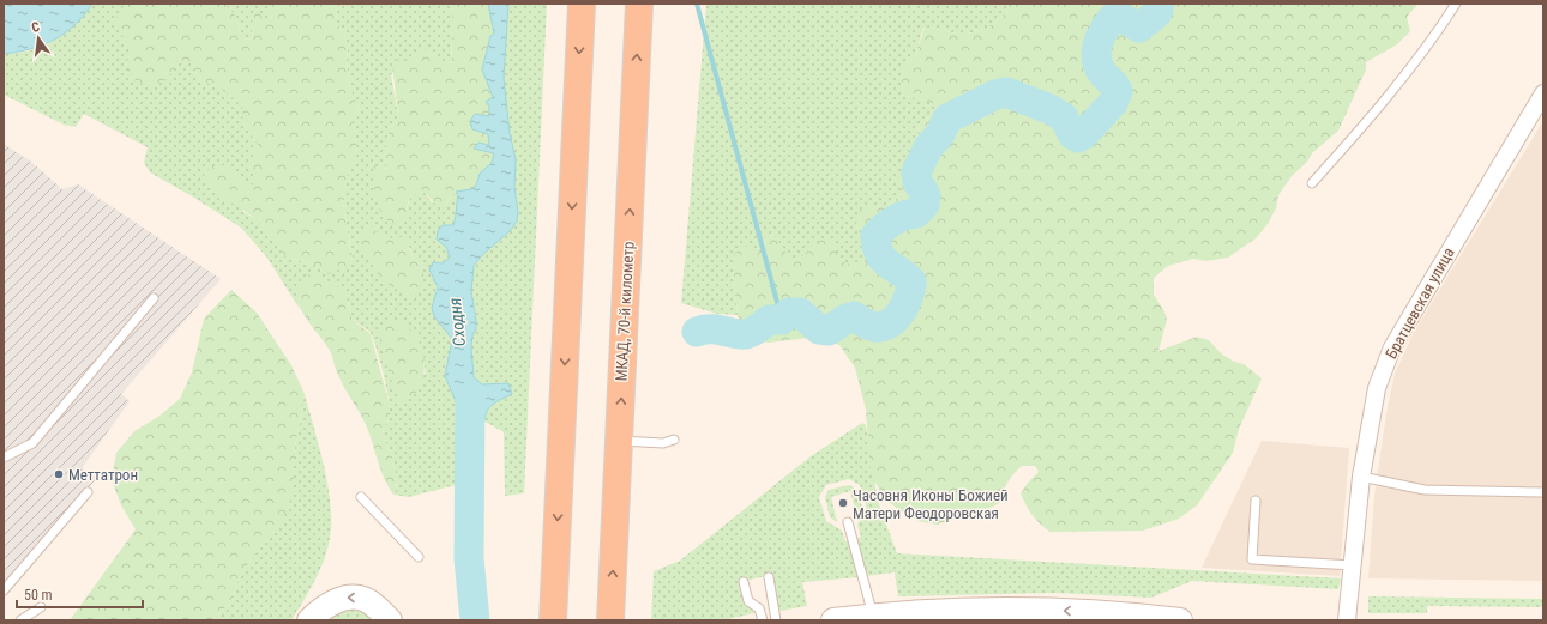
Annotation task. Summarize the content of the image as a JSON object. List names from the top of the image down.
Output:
{
  "streets": {
    "highway": ["МКАД, 70-й километр"],
    "street": ["Братцевская улица"]
  },
  "water": ["Сходня"],
  "places": ["Меттатрон", "Часовня Иконы Божией Матери Феодоровская"],
  "scale_bar": "50 m",
  "north": "top"
}
